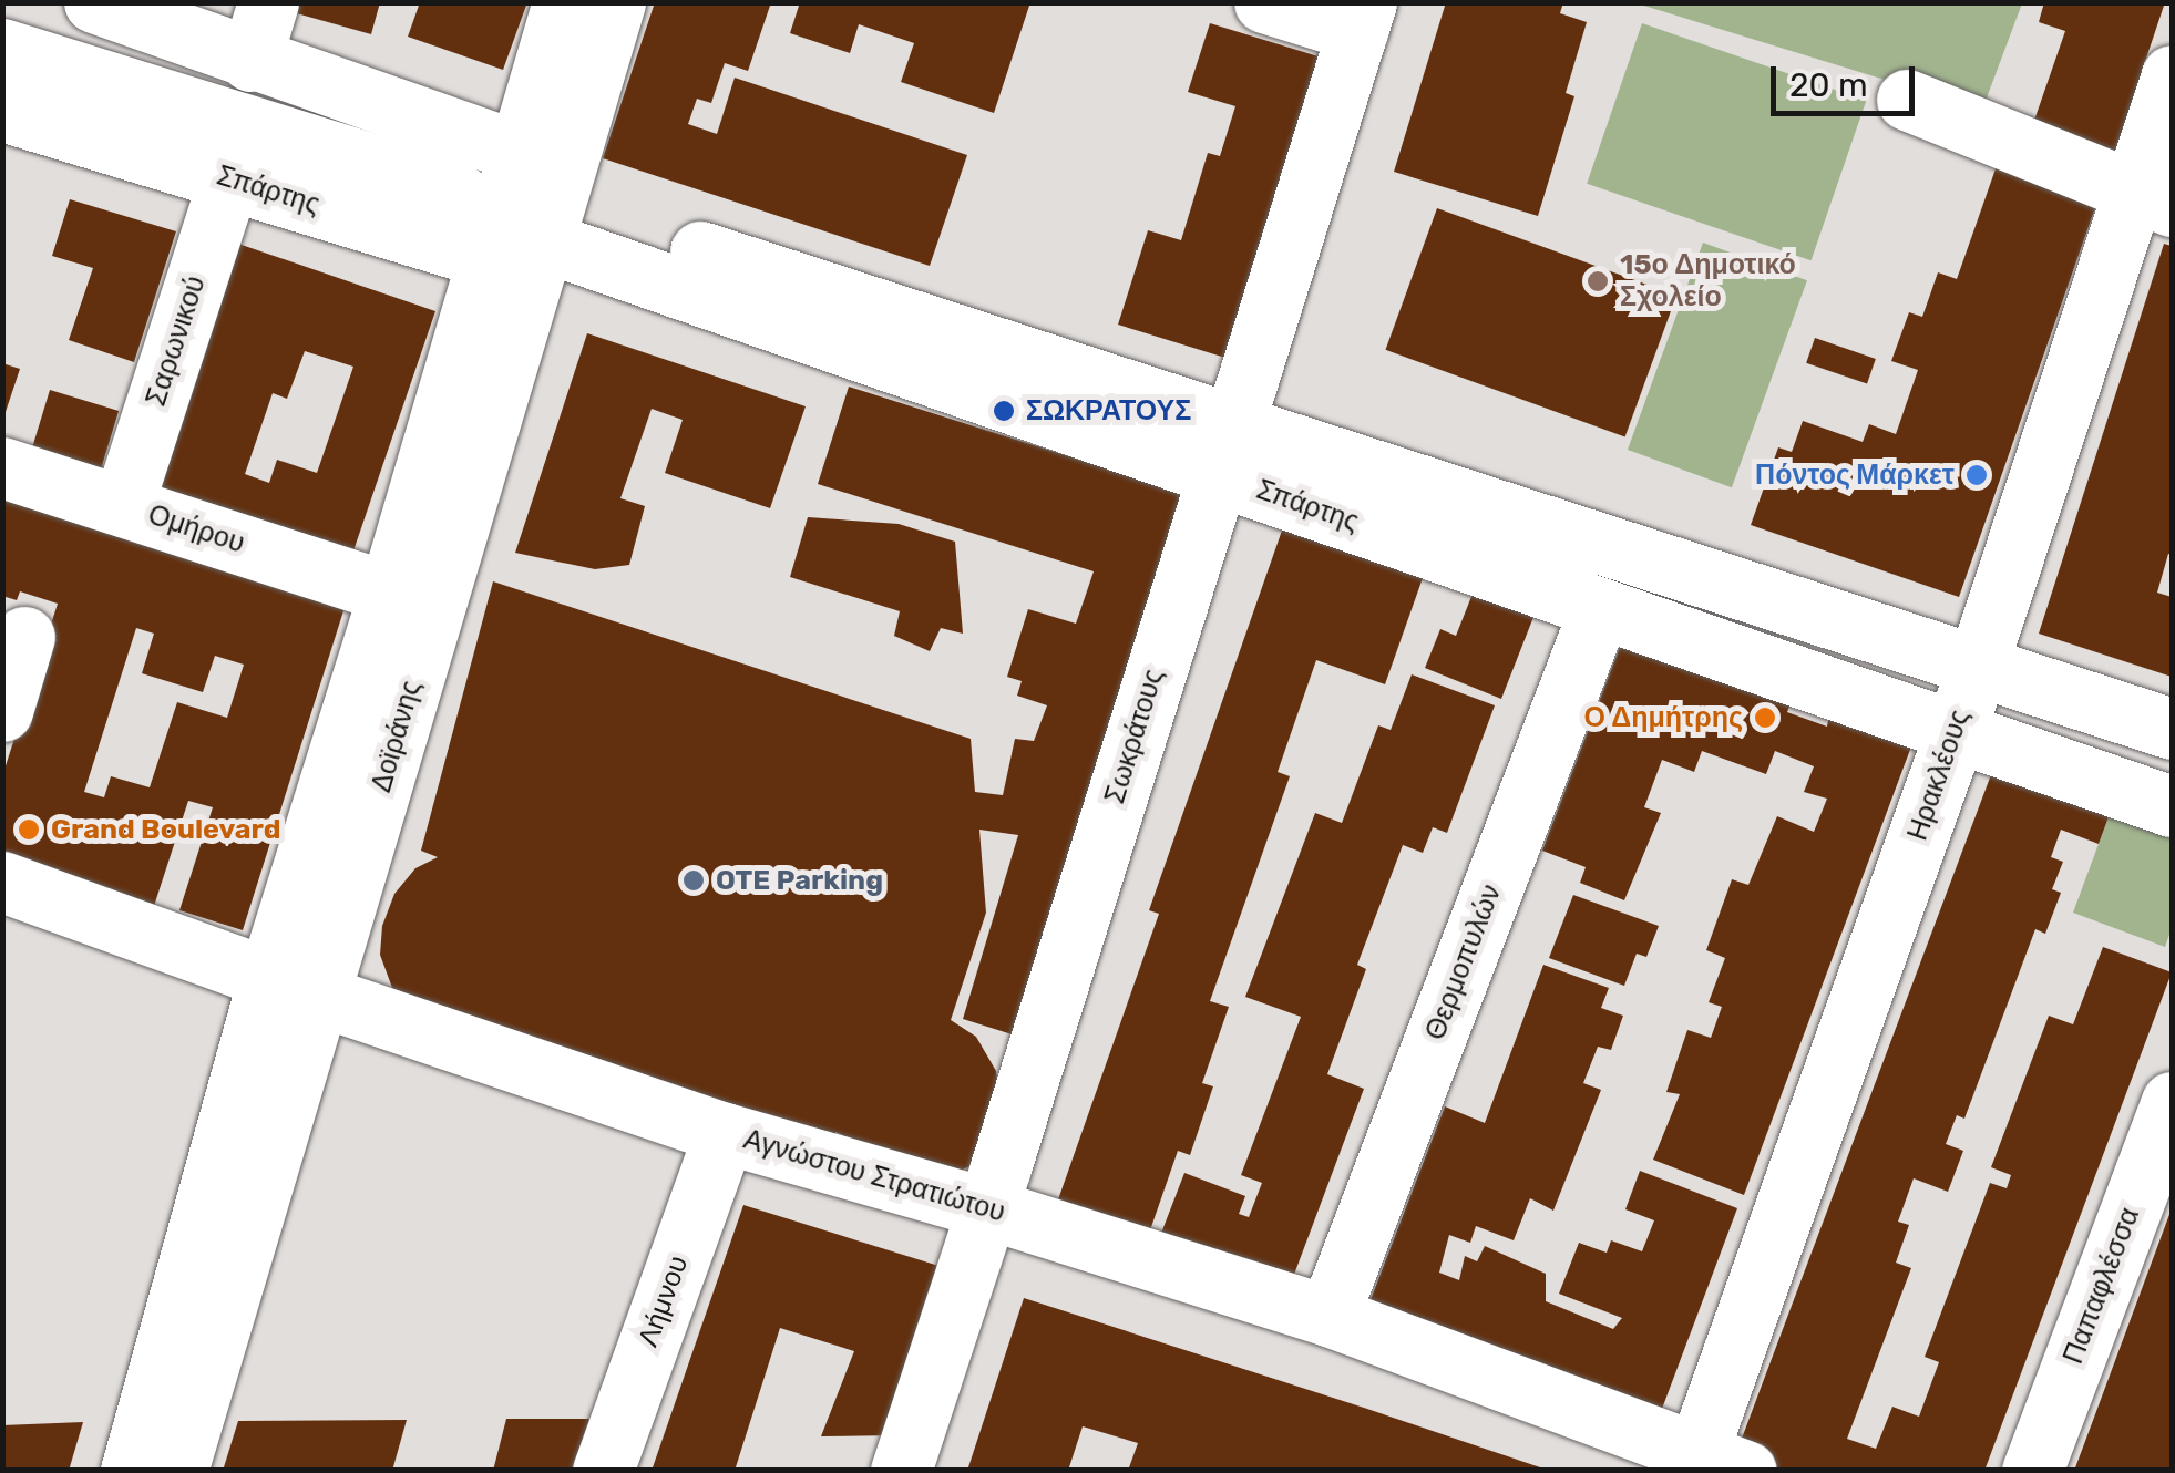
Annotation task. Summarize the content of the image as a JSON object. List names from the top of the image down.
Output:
{
  "streets": {
    "street": [
      "Σπάρτης",
      "Σαρωνικού",
      "Ομήρου",
      "Δοϊράνης",
      "Σωκράτους",
      "Ηρακλέους",
      "Θερμοπυλών",
      "Αγνώστου Στρατιώτου",
      "Παπαφλέσσα",
      "Λήμνου"
    ]
  },
  "crossings": [
    ["Σπάρτης", "Σαρωνικού"],
    ["Σπάρτης", "Δοϊράνης"],
    ["Σπάρτης", "Σωκράτους"],
    ["Σπάρτης", "Ηρακλέους"],
    ["Σπάρτης", "Θερμοπυλών"],
    ["Σαρωνικού", "Ομήρου"],
    ["Ομήρου", "Δοϊράνης"],
    ["Δοϊράνης", "Αγνώστου Στρατιώτου"],
    ["Σωκράτους", "Αγνώστου Στρατιώτου"],
    ["Ηρακλέους", "Αγνώστου Στρατιώτου"],
    ["Θερμοπυλών", "Αγνώστου Στρατιώτου"],
    ["Αγνώστου Στρατιώτου", "Λήμνου"]
  ],
  "places": [
    "15ο Δημοτικό Σχολείο",
    "ΣΩΚΡΑΤΟΥΣ",
    "Πόντος Μάρκετ",
    "Ο Δημήτρης",
    "Grand Boulevard",
    "OTE Parking"
  ],
  "scale_bar": "20 m"
}
